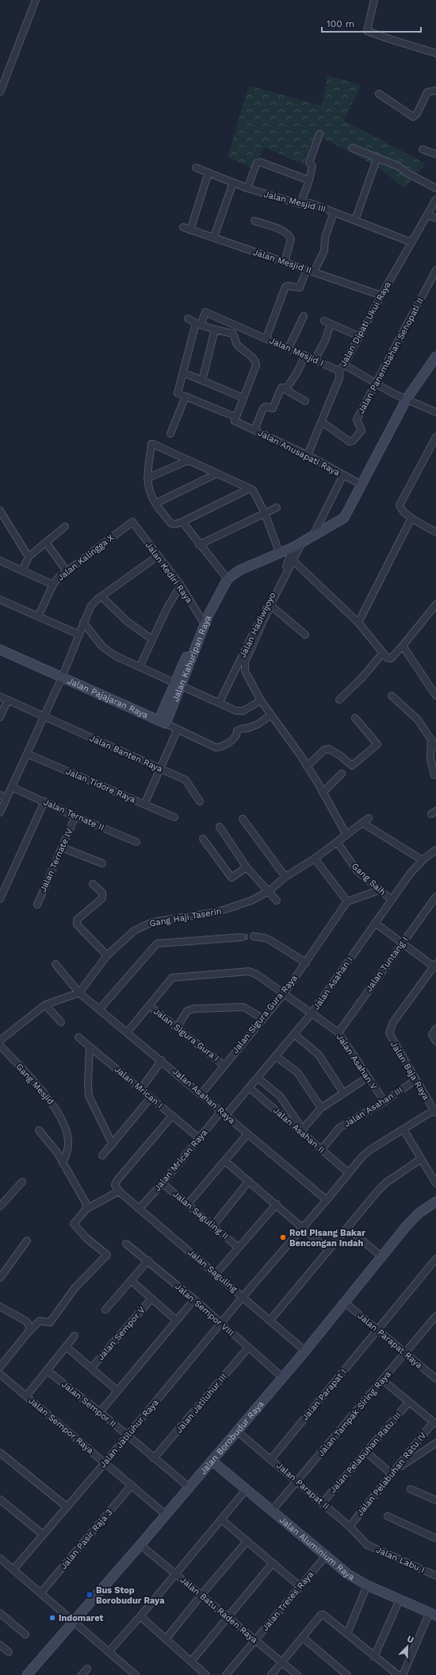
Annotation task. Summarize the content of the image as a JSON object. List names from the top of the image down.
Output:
{
  "streets": {
    "street": [
      "Jalan Mesjid III",
      "Jalan Mesjid II",
      "Jalan Dipati Ukui Raya",
      "Jalan Mesjid I",
      "Jalan Panembahan Senopati II",
      "Jalan Anusapati Raya",
      "Jalan Kalingga X",
      "Jalan Kediri Raya",
      "Jalan Hadiwijoyo",
      "Jalan Kahuripan Raya",
      "Jalan Pajajaran Raya",
      "Jalan Banten Raya",
      "Jalan Tidore Raya",
      "Jalan Ternate II",
      "Jalan Ternate IV",
      "Gang Saih",
      "Gang Haji Taserin",
      "Jalan Tuntang I",
      "Jalan Asahan I",
      "Jalan Sigura Gura Raya",
      "Jalan Sigura Gura I",
      "Jalan Asahan V",
      "Jalan Baja Raya",
      "Gang Mesjid",
      "Jalan Mrican I",
      "Jalan Asahan Raya",
      "Jalan Asahan III",
      "Jalan Asahan II",
      "Jalan Mrican Raya",
      "Jalan Saguling II",
      "Jalan Saguling",
      "Jalan Sempor VIII",
      "Jalan Sempor V",
      "Jalan Parapat Raya",
      "Jalan Parapat I",
      "Jalan Jatiluhur III",
      "Jalan Sempor II",
      "Jalan Tampak Siring Raya",
      "Jalan Sempor Raya",
      "Jalan Jatiluhur Raya",
      "Jalan Borobudur Raya",
      "Jalan Pelabuhan Ratu III",
      "Jalan Pelabuhan Ratu IV",
      "Jalan Parapat II",
      "Jalan Pasir Raja 3",
      "Jalan Aluminium Raya",
      "Jalan Labu I",
      "Jalan Tretes Raya",
      "Jalan Batu Raden Raya"
    ]
  },
  "crossings": [
    ["Jalan Mesjid III", "Jalan Dipati Ukui Raya"],
    ["Jalan Mesjid II", "Jalan Dipati Ukui Raya"],
    ["Jalan Mesjid II", "Jalan Mesjid I"],
    ["Jalan Dipati Ukui Raya", "Jalan Mesjid I"],
    ["Jalan Dipati Ukui Raya", "Jalan Panembahan Senopati II"],
    ["Jalan Dipati Ukui Raya", "Jalan Anusapati Raya"],
    ["Jalan Kalingga X", "Jalan Kediri Raya"],
    ["Jalan Kediri Raya", "Jalan Kahuripan Raya"],
    ["Jalan Kahuripan Raya", "Jalan Pajajaran Raya"],
    ["Jalan Ternate II", "Jalan Ternate IV"],
    ["Gang Saih", "Gang Haji Taserin"],
    ["Gang Saih", "Jalan Asahan I"],
    ["Gang Haji Taserin", "Jalan Asahan Raya"],
    ["Jalan Tuntang I", "Jalan Asahan V"],
    ["Jalan Asahan I", "Jalan Asahan V"],
    ["Jalan Asahan I", "Jalan Asahan Raya"],
    ["Jalan Asahan I", "Jalan Asahan II"],
    ["Jalan Asahan I", "Jalan Mrican Raya"],
    ["Jalan Sigura Gura Raya", "Jalan Sigura Gura I"],
    ["Jalan Sigura Gura Raya", "Jalan Asahan V"],
    ["Jalan Sigura Gura Raya", "Jalan Asahan Raya"],
    ["Jalan Sigura Gura I", "Jalan Asahan V"],
    ["Jalan Asahan V", "Jalan Asahan Raya"],
    ["Jalan Asahan V", "Jalan Asahan III"],
    ["Jalan Baja Raya", "Jalan Asahan III"],
    ["Jalan Baja Raya", "Jalan Jatiluhur Raya"],
    ["Jalan Mrican I", "Jalan Mrican Raya"],
    ["Jalan Asahan Raya", "Jalan Mrican Raya"],
    ["Jalan Asahan Raya", "Jalan Jatiluhur Raya"],
    ["Jalan Asahan III", "Jalan Asahan II"],
    ["Jalan Asahan II", "Jalan Jatiluhur Raya"],
    ["Jalan Mrican Raya", "Jalan Saguling II"],
    ["Jalan Mrican Raya", "Jalan Saguling"],
    ["Jalan Saguling", "Jalan Jatiluhur Raya"],
    ["Jalan Saguling", "Jalan Borobudur Raya"],
    ["Jalan Sempor VIII", "Jalan Jatiluhur III"],
    ["Jalan Sempor VIII", "Jalan Jatiluhur Raya"],
    ["Jalan Sempor VIII", "Jalan Borobudur Raya"],
    ["Jalan Parapat Raya", "Jalan Parapat I"],
    ["Jalan Parapat Raya", "Jalan Tampak Siring Raya"],
    ["Jalan Parapat Raya", "Jalan Borobudur Raya"],
    ["Jalan Parapat I", "Jalan Parapat II"],
    ["Jalan Jatiluhur III", "Jalan Sempor II"],
    ["Jalan Sempor II", "Jalan Jatiluhur Raya"],
    ["Jalan Sempor II", "Jalan Borobudur Raya"],
    ["Jalan Tampak Siring Raya", "Jalan Parapat II"],
    ["Jalan Tampak Siring Raya", "Jalan Aluminium Raya"],
    ["Jalan Sempor Raya", "Jalan Jatiluhur Raya"],
    ["Jalan Sempor Raya", "Jalan Borobudur Raya"],
    ["Jalan Sempor Raya", "Jalan Pasir Raja 3"],
    ["Jalan Borobudur Raya", "Jalan Parapat II"],
    ["Jalan Borobudur Raya", "Jalan Aluminium Raya"],
    ["Jalan Borobudur Raya", "Jalan Batu Raden Raya"],
    ["Jalan Pelabuhan Ratu III", "Jalan Parapat II"],
    ["Jalan Pelabuhan Ratu IV", "Jalan Parapat II"],
    ["Jalan Parapat II", "Jalan Labu I"],
    ["Jalan Aluminium Raya", "Jalan Tretes Raya"],
    ["Jalan Tretes Raya", "Jalan Batu Raden Raya"]
  ],
  "places": {
    "other": ["Roti Pisang Bakar Bencongan Indah", "Indomaret"],
    "transit": ["Bus Stop Borobudur Raya"]
  },
  "scale_bar": "100 m",
  "north": "top right"
}
